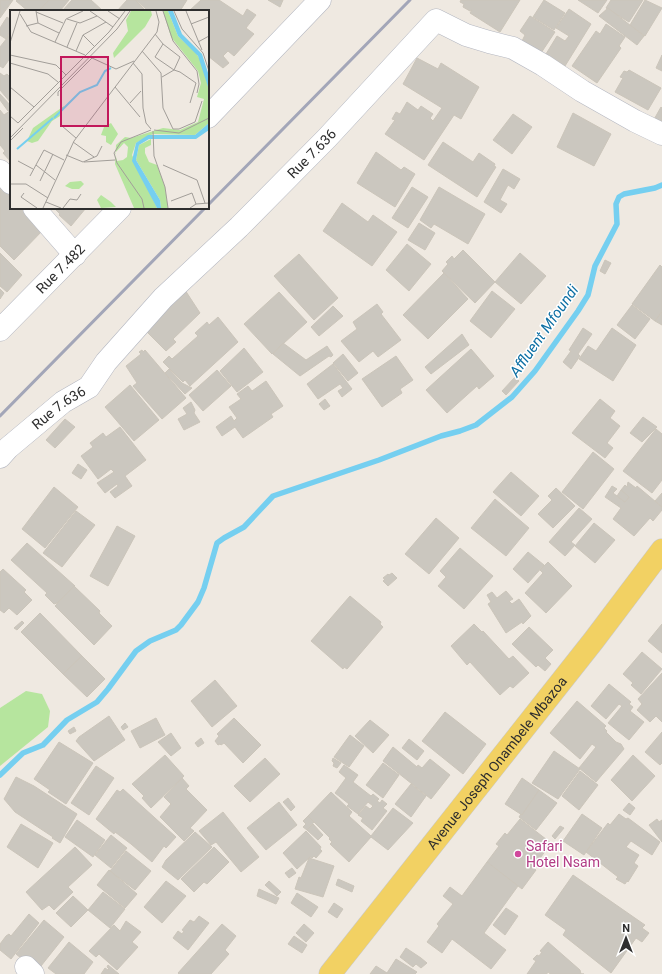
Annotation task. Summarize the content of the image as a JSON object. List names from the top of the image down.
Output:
{
  "streets": {
    "main road": ["Avenue Joseph Onambele Mbazoa"],
    "street": ["Rue 7.636", "Rue 7.482"]
  },
  "water": ["Affluent Mfoundi"],
  "places": ["Safari Hotel Nsam"],
  "north": "top"
}
